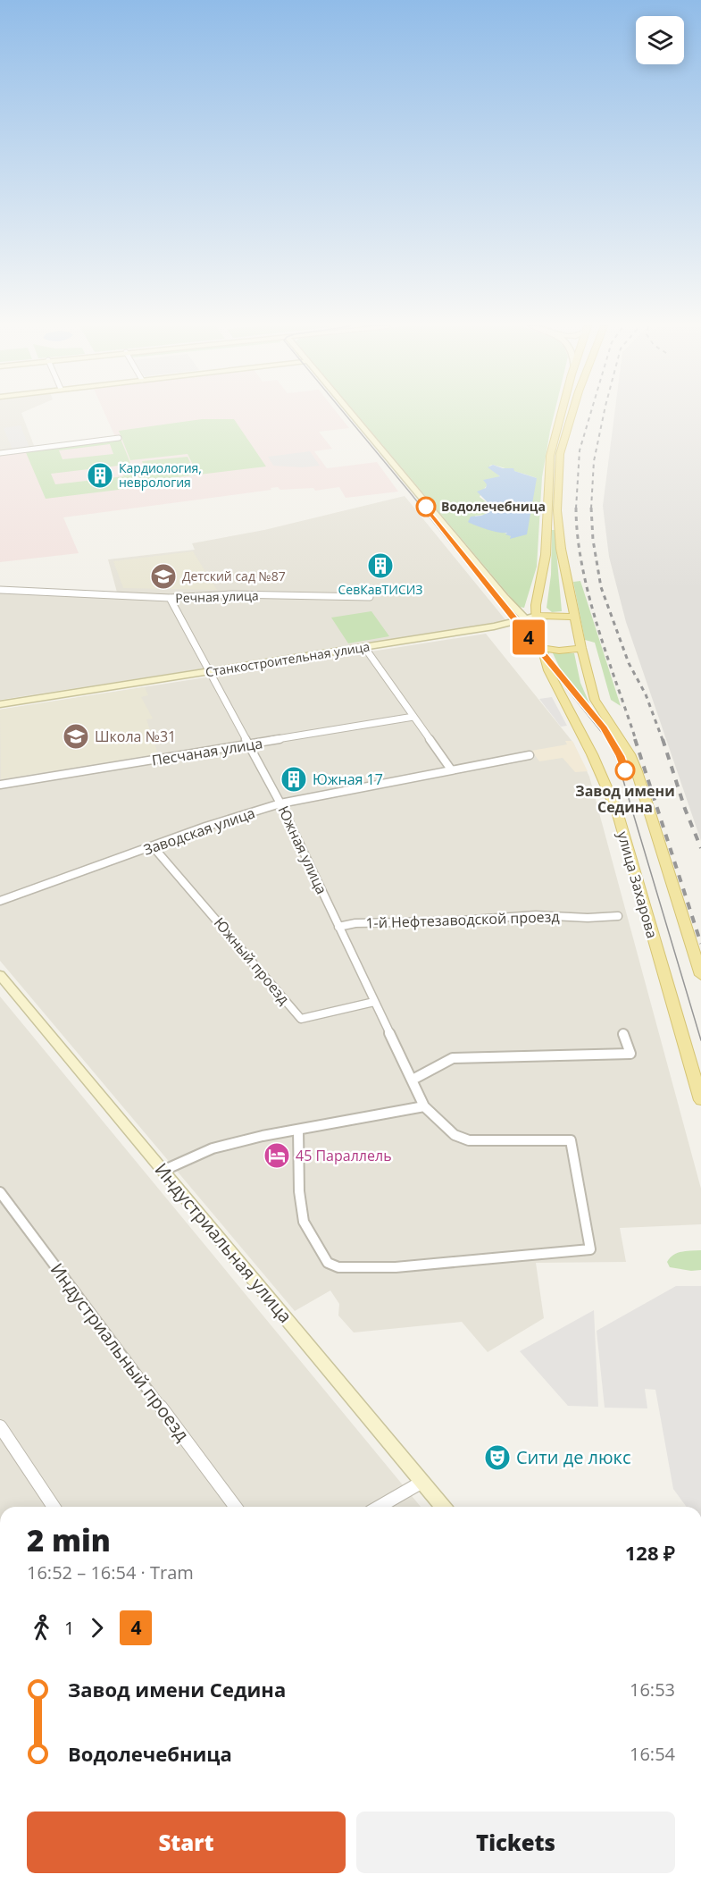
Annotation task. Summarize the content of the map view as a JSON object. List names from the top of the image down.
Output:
{
  "streets": {
    "main road": ["Станкостроительная улица", "улица Захарова"],
    "street": [
      "Речная улица",
      "Песчаная улица",
      "Заводская улица",
      "Южная улица",
      "1-й Нефтезаводской проезд",
      "Южный проезд",
      "Индустриальная улица",
      "Индустриальный проезд"
    ]
  },
  "crossings": [
    ["Речная улица", "Южная улица"],
    ["Станкостроительная улица", "Южная улица"],
    ["Станкостроительная улица", "улица Захарова"],
    ["Песчаная улица", "Южная улица"],
    ["Заводская улица", "Южная улица"],
    ["Заводская улица", "Южный проезд"],
    ["Южная улица", "1-й Нефтезаводской проезд"],
    ["Южная улица", "Южный проезд"]
  ],
  "places": {
    "building": ["Кардиология, неврология", "СевКавТИСИЗ", "Южная 17"],
    "other": ["Водолечебница", "Завод имени Седина"],
    "school or university": ["Детский сад №87", "Школа №31"],
    "hotel": ["45 Параллель"],
    "theatre": ["Сити де люкс"]
  },
  "lines": ["tram line 4"],
  "page": {
    "on_map": "4",
    "heading": ["2 min", "16:52 – 16:54 · Tram", "128 ₽"],
    "legs": ["1", "4"],
    "list": [
      {
        "name": "Завод имени Седина",
        "value": "16:53"
      },
      {
        "name": "Водолечебница",
        "value": "16:54"
      }
    ],
    "buttons": ["Start", "Tickets"]
  }
}
